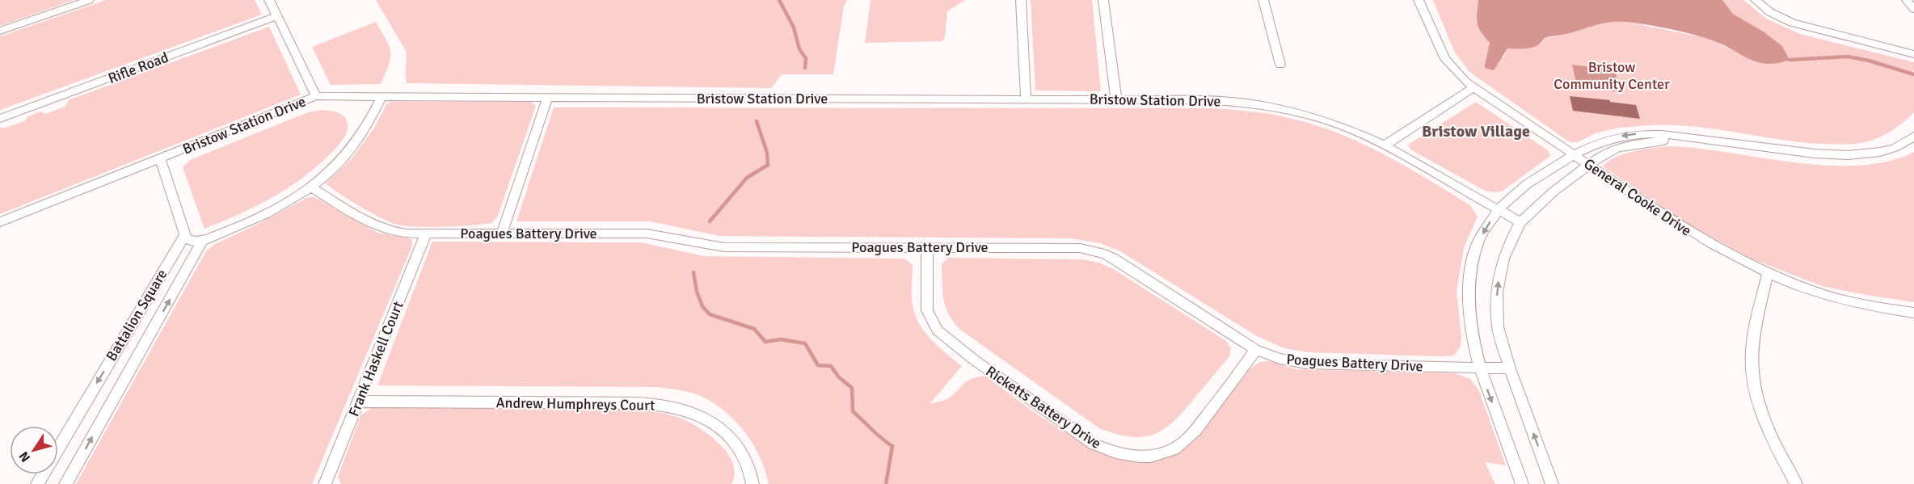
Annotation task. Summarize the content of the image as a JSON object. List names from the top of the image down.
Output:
{
  "streets": {
    "street": [
      "Rifle Road",
      "Bristow Station Drive",
      "General Cooke Drive",
      "Poagues Battery Drive",
      "Battalion Square",
      "Frank Haskell Court",
      "Andrew Humphreys Court",
      "Ricketts Battery Drive"
    ]
  },
  "crossings": [
    ["Poagues Battery Drive", "Frank Haskell Court"],
    ["Poagues Battery Drive", "Ricketts Battery Drive"],
    ["Frank Haskell Court", "Andrew Humphreys Court"]
  ],
  "districts": ["Bristow Village"],
  "parks": ["Bristow Community Center"],
  "north": "bottom left"
}
